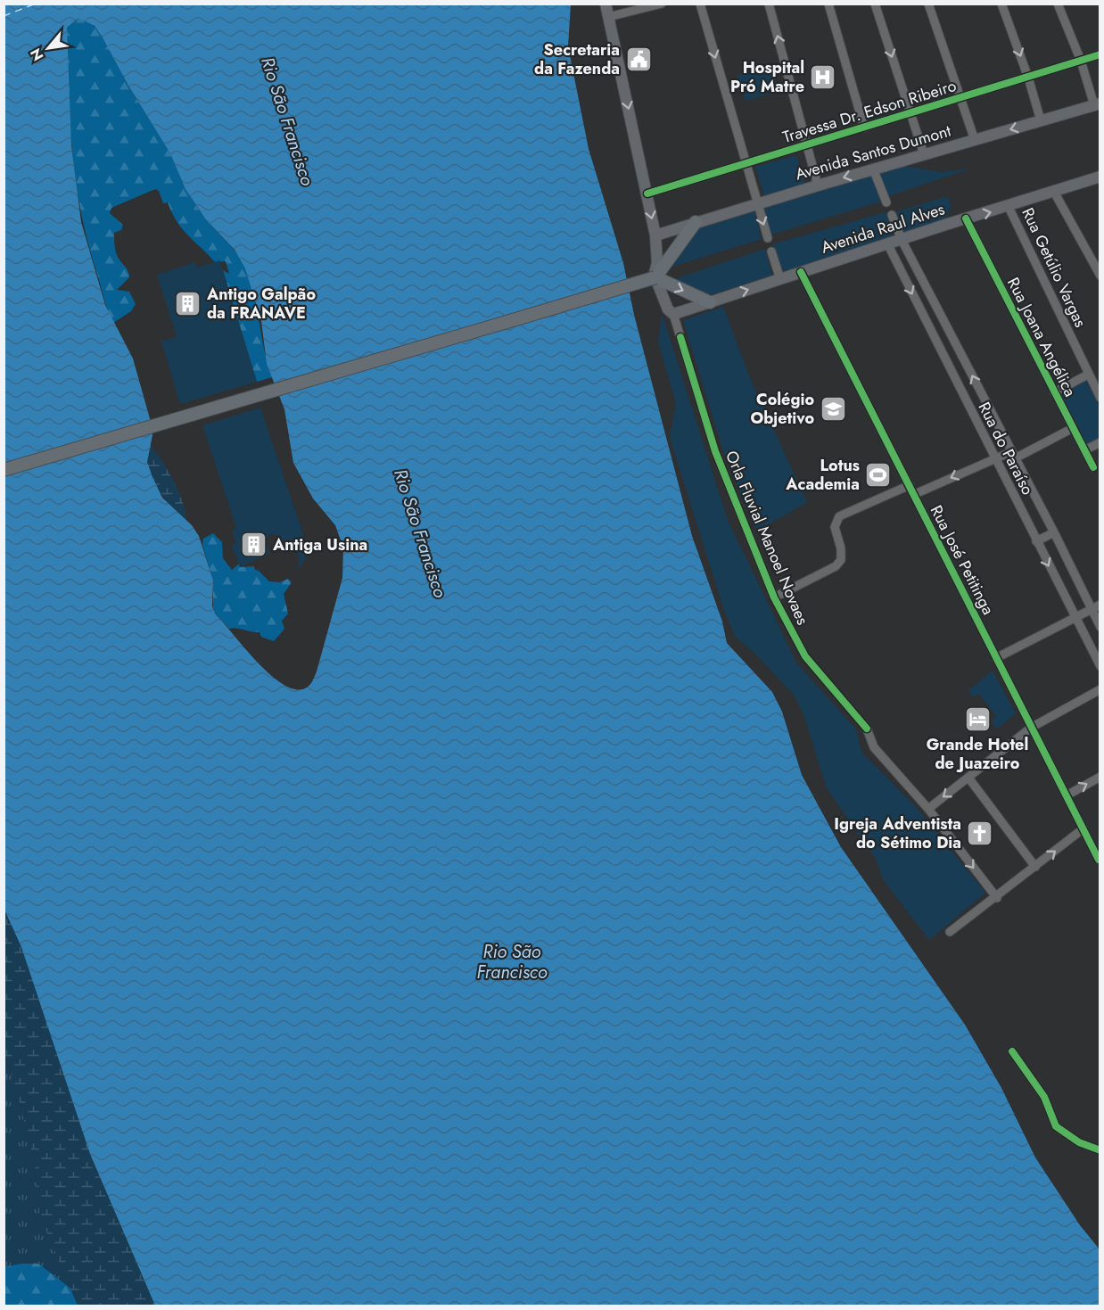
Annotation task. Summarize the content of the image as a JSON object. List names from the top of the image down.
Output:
{
  "streets": {
    "main road": ["Avenida Santos Dumont", "Avenida Raul Alves"],
    "street": [
      "Travessa Dr. Edson Ribeiro",
      "Rua Getúlio Vargas",
      "Rua Joana Angélica",
      "Rua do Paraíso",
      "Orla Fluvial Manoel Novaes",
      "Rua José Petitinga"
    ]
  },
  "crossings": [
    ["Avenida Raul Alves", "Rua Getúlio Vargas"],
    ["Avenida Raul Alves", "Rua Joana Angélica"],
    ["Avenida Raul Alves", "Rua do Paraíso"],
    ["Avenida Raul Alves", "Orla Fluvial Manoel Novaes"],
    ["Avenida Raul Alves", "Rua José Petitinga"],
    ["Orla Fluvial Manoel Novaes", "Rua José Petitinga"]
  ],
  "water": ["Rio São Francisco"],
  "places": {
    "public building": ["Secretaria da Fazenda"],
    "hospital": ["Hospital Pró Matre"],
    "building": ["Antigo Galpão da FRANAVE", "Antiga Usina"],
    "school or university": ["Colégio Objetivo"],
    "sports": ["Lotus Academia"],
    "hotel": ["Grande Hotel de Juazeiro"],
    "church": ["Igreja Adventista do Sétimo Dia"]
  },
  "north": "bottom left"
}
